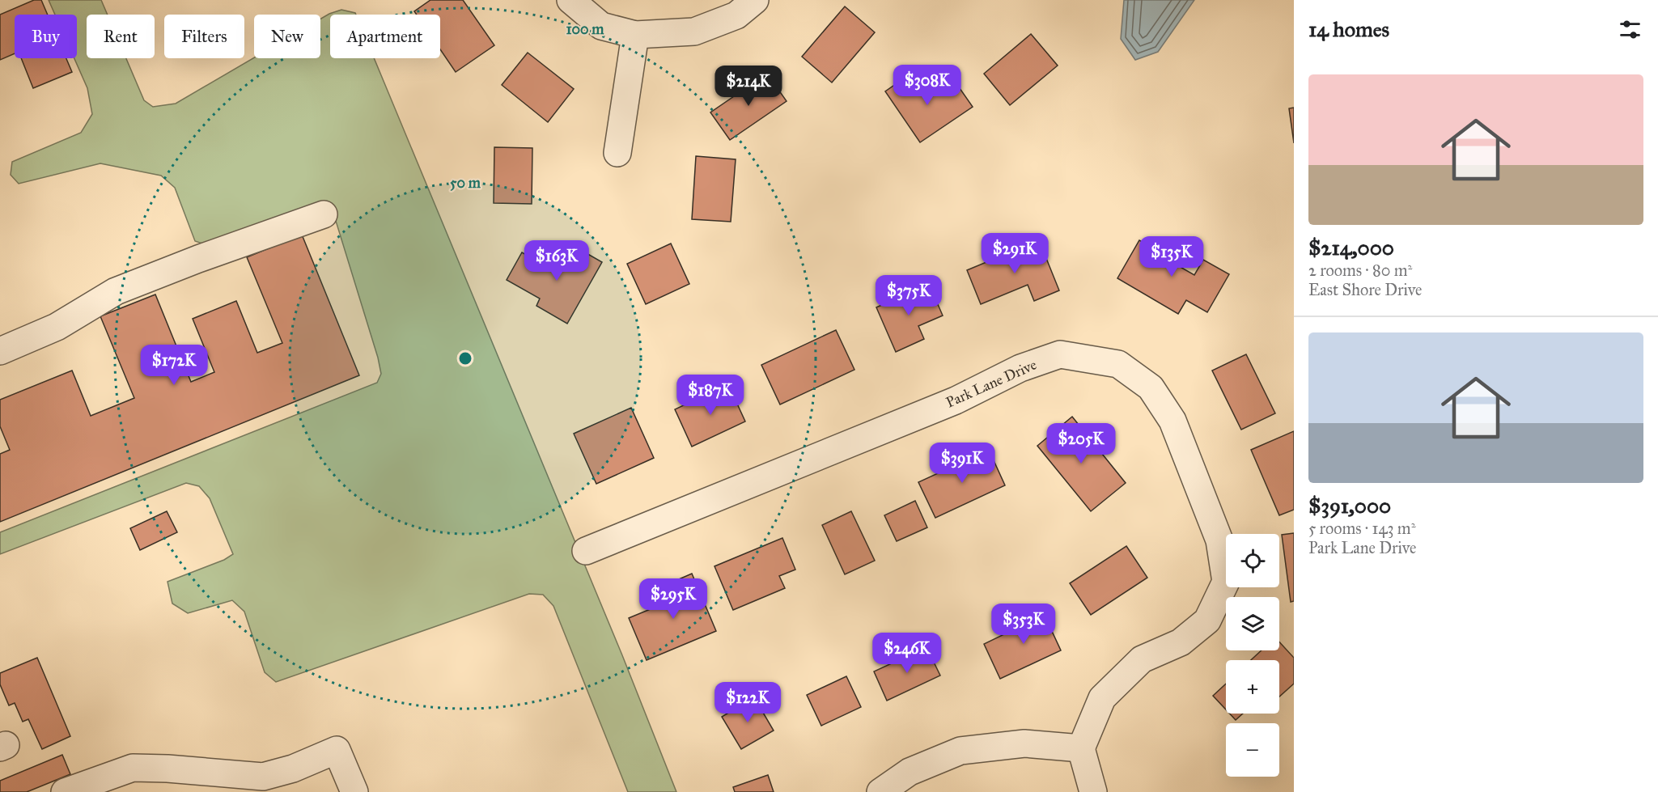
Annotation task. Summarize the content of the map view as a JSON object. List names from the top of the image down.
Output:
{
  "streets": {
    "street": ["Park Lane Drive"]
  },
  "page": {
    "heading": "14 homes",
    "chip": [
      "Buy",
      "Rent",
      "Filters",
      "New",
      "Apartment"
    ],
    "list": [
      {
        "name": "$214,000",
        "note": "2 rooms · 80 m² · East Shore Drive"
      },
      {
        "name": "$391,000",
        "note": "5 rooms · 143 m² · Park Lane Drive"
      }
    ],
    "price": [
      "$308K",
      "$214K",
      "$291K",
      "$135K",
      "$163K",
      "$375K",
      "$172K",
      "$187K",
      "$205K",
      "$391K",
      "$295K",
      "$353K",
      "$246K",
      "$122K"
    ],
    "map_buttons": ["+", "−"]
  },
  "rings": ["100 m", "50 m"]
}
